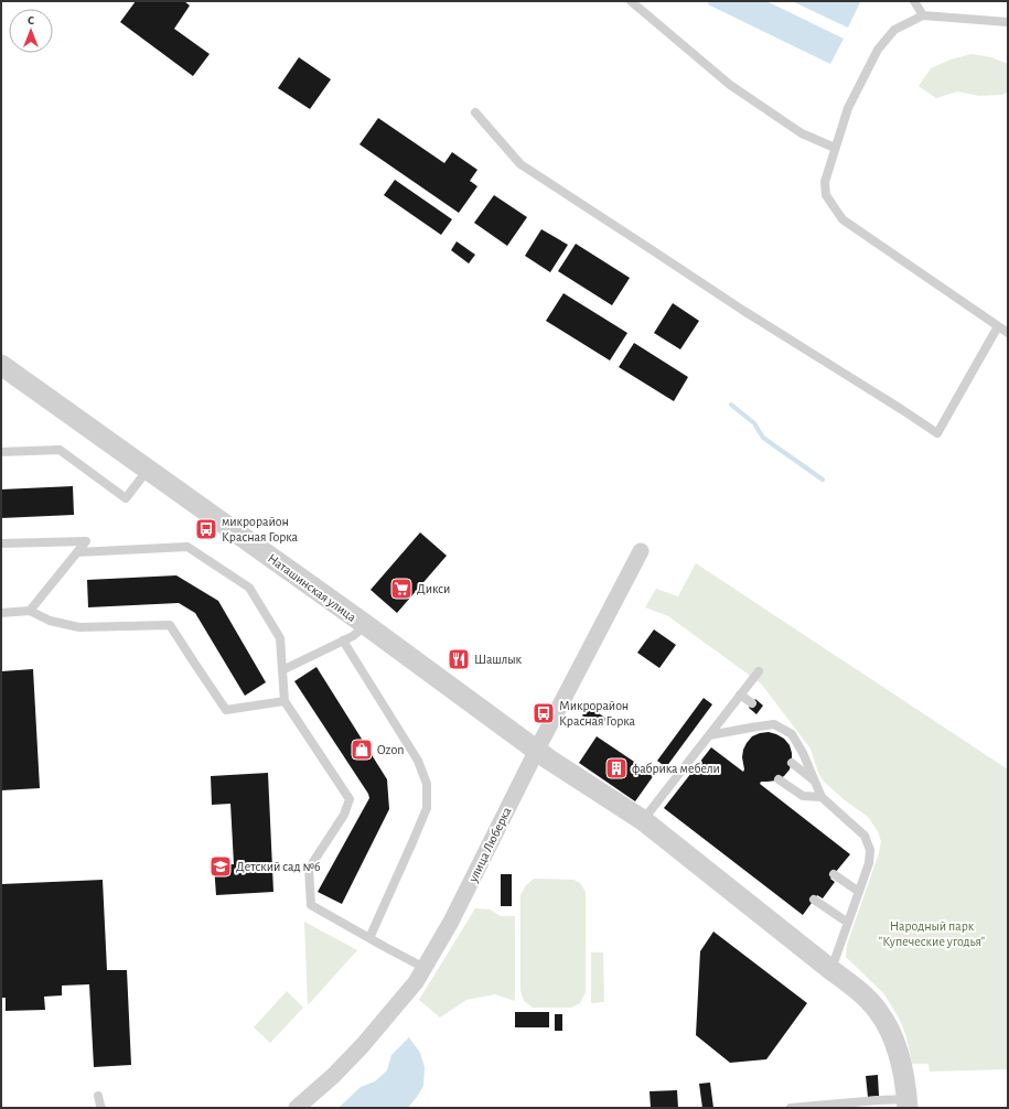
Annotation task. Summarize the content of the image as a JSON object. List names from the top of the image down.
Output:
{
  "streets": {
    "street": ["Наташинская улица", "улица Люберка"]
  },
  "crossings": [
    ["Наташинская улица", "улица Люберка"]
  ],
  "parks": ["Народный парк \"Купеческие угодья\""],
  "places": {
    "bus stop": ["микрорайон Красная Горка", "Микрорайон Красная Горка"],
    "supermarket": ["Дикси"],
    "restaurant": ["Шашлык"],
    "shop": ["Ozon"],
    "building": ["фабрика мебели"],
    "school or university": ["Детский сад №6"]
  },
  "north": "top"
}
